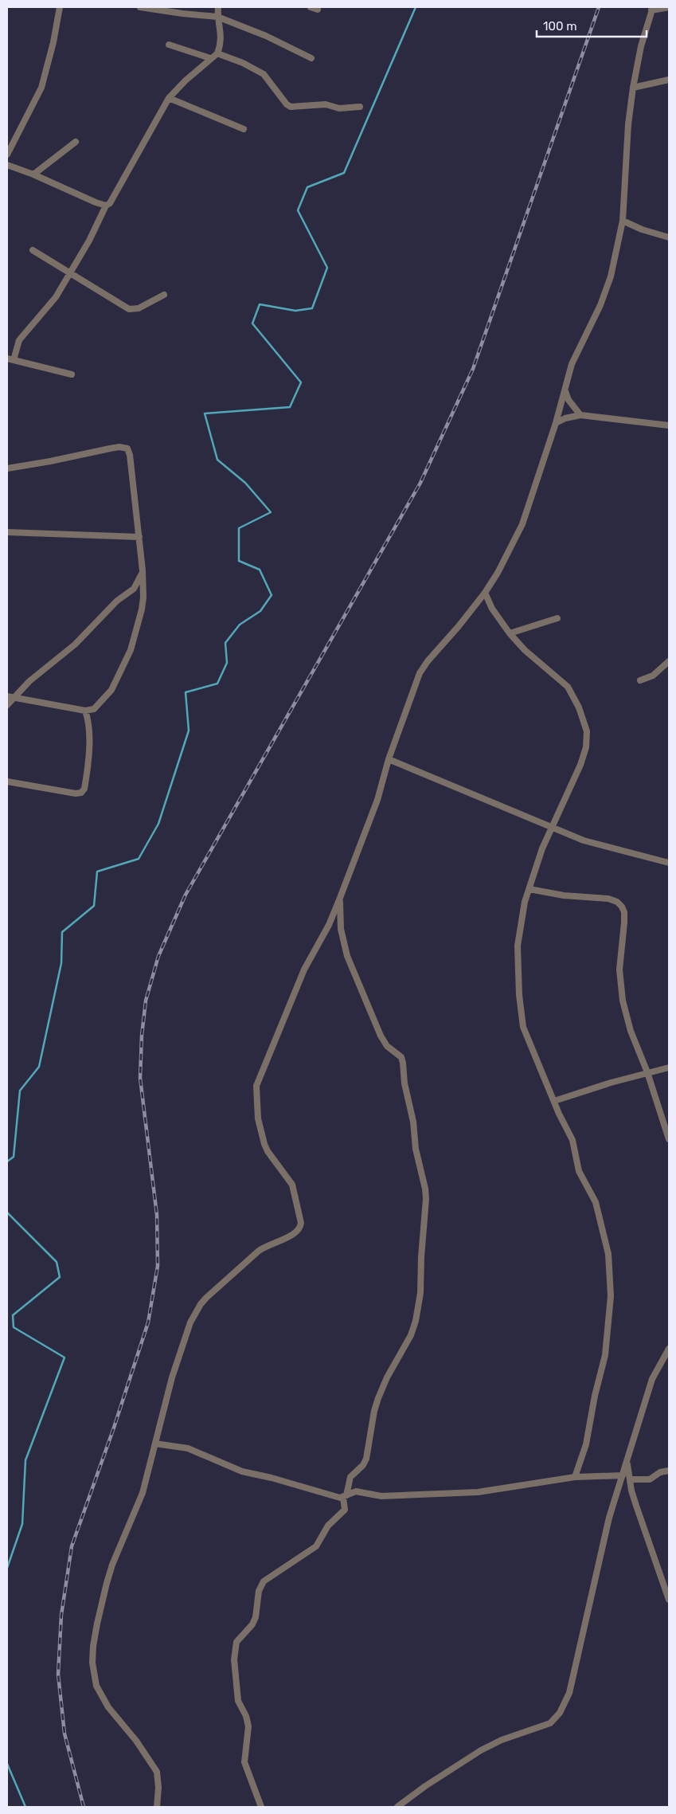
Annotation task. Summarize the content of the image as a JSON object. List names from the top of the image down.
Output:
{
  "scale_bar": "100 m"
}
